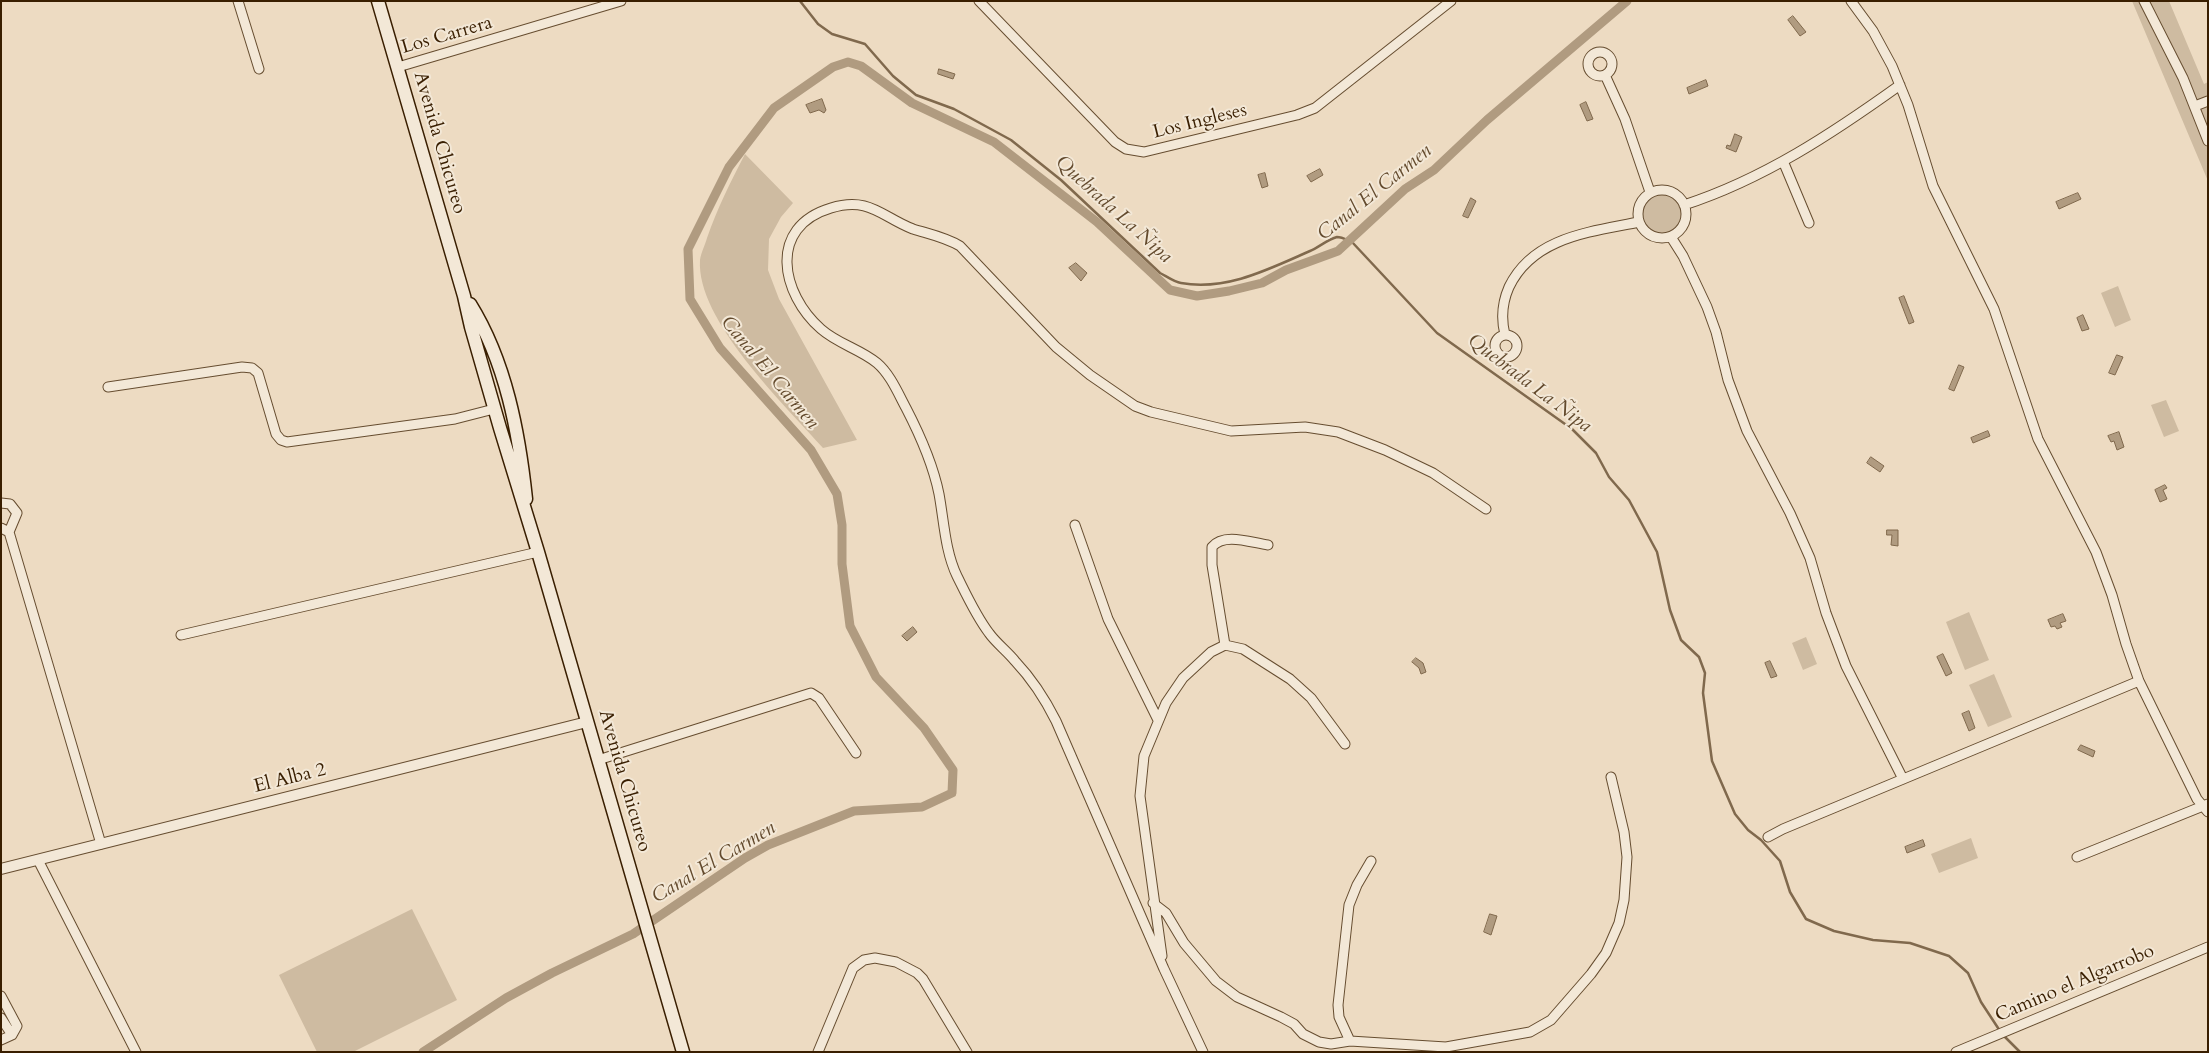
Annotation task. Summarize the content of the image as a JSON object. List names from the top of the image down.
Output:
{
  "streets": {
    "main road": ["Avenida Chicureo"],
    "street": [
      "Los Carrera",
      "Los Ingleses",
      "El Alba 2",
      "Camino el Algarrobo"
    ]
  },
  "crossings": [
    ["Los Carrera", "Avenida Chicureo"],
    ["Avenida Chicureo", "El Alba 2"]
  ],
  "water": ["Canal El Carmen", "Quebrada La Ñipa"]
}
